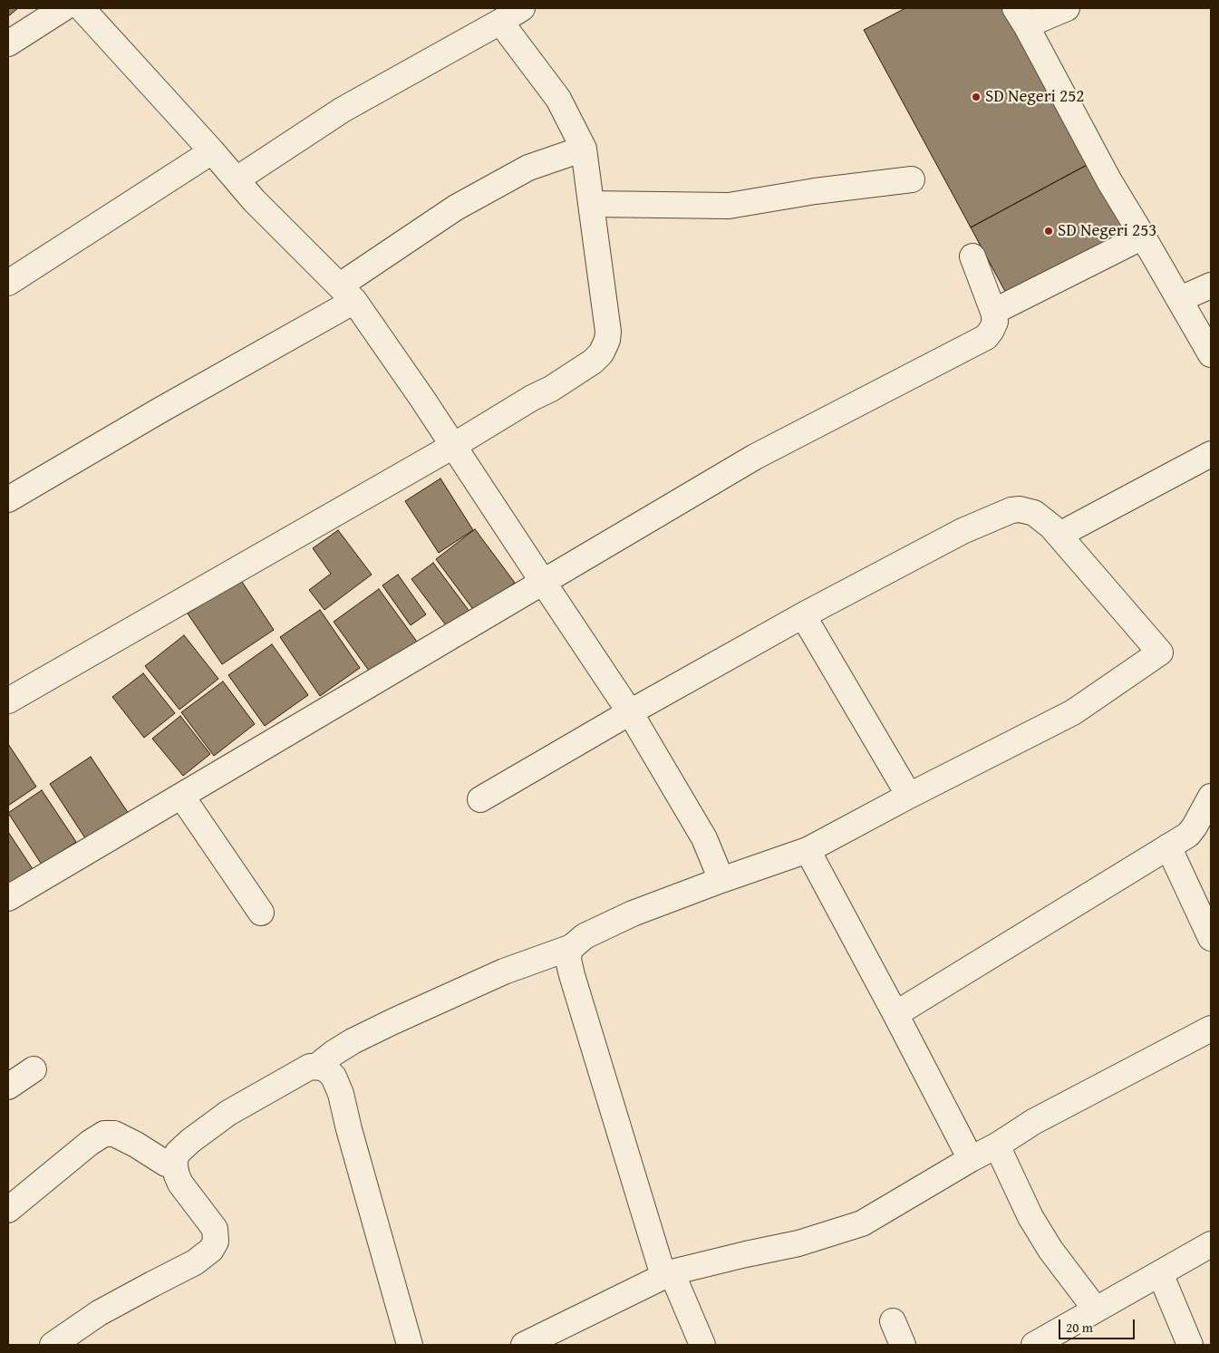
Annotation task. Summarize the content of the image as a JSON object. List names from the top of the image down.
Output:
{
  "places": ["SD Negeri 252", "SD Negeri 253"],
  "scale_bar": "20 m"
}
